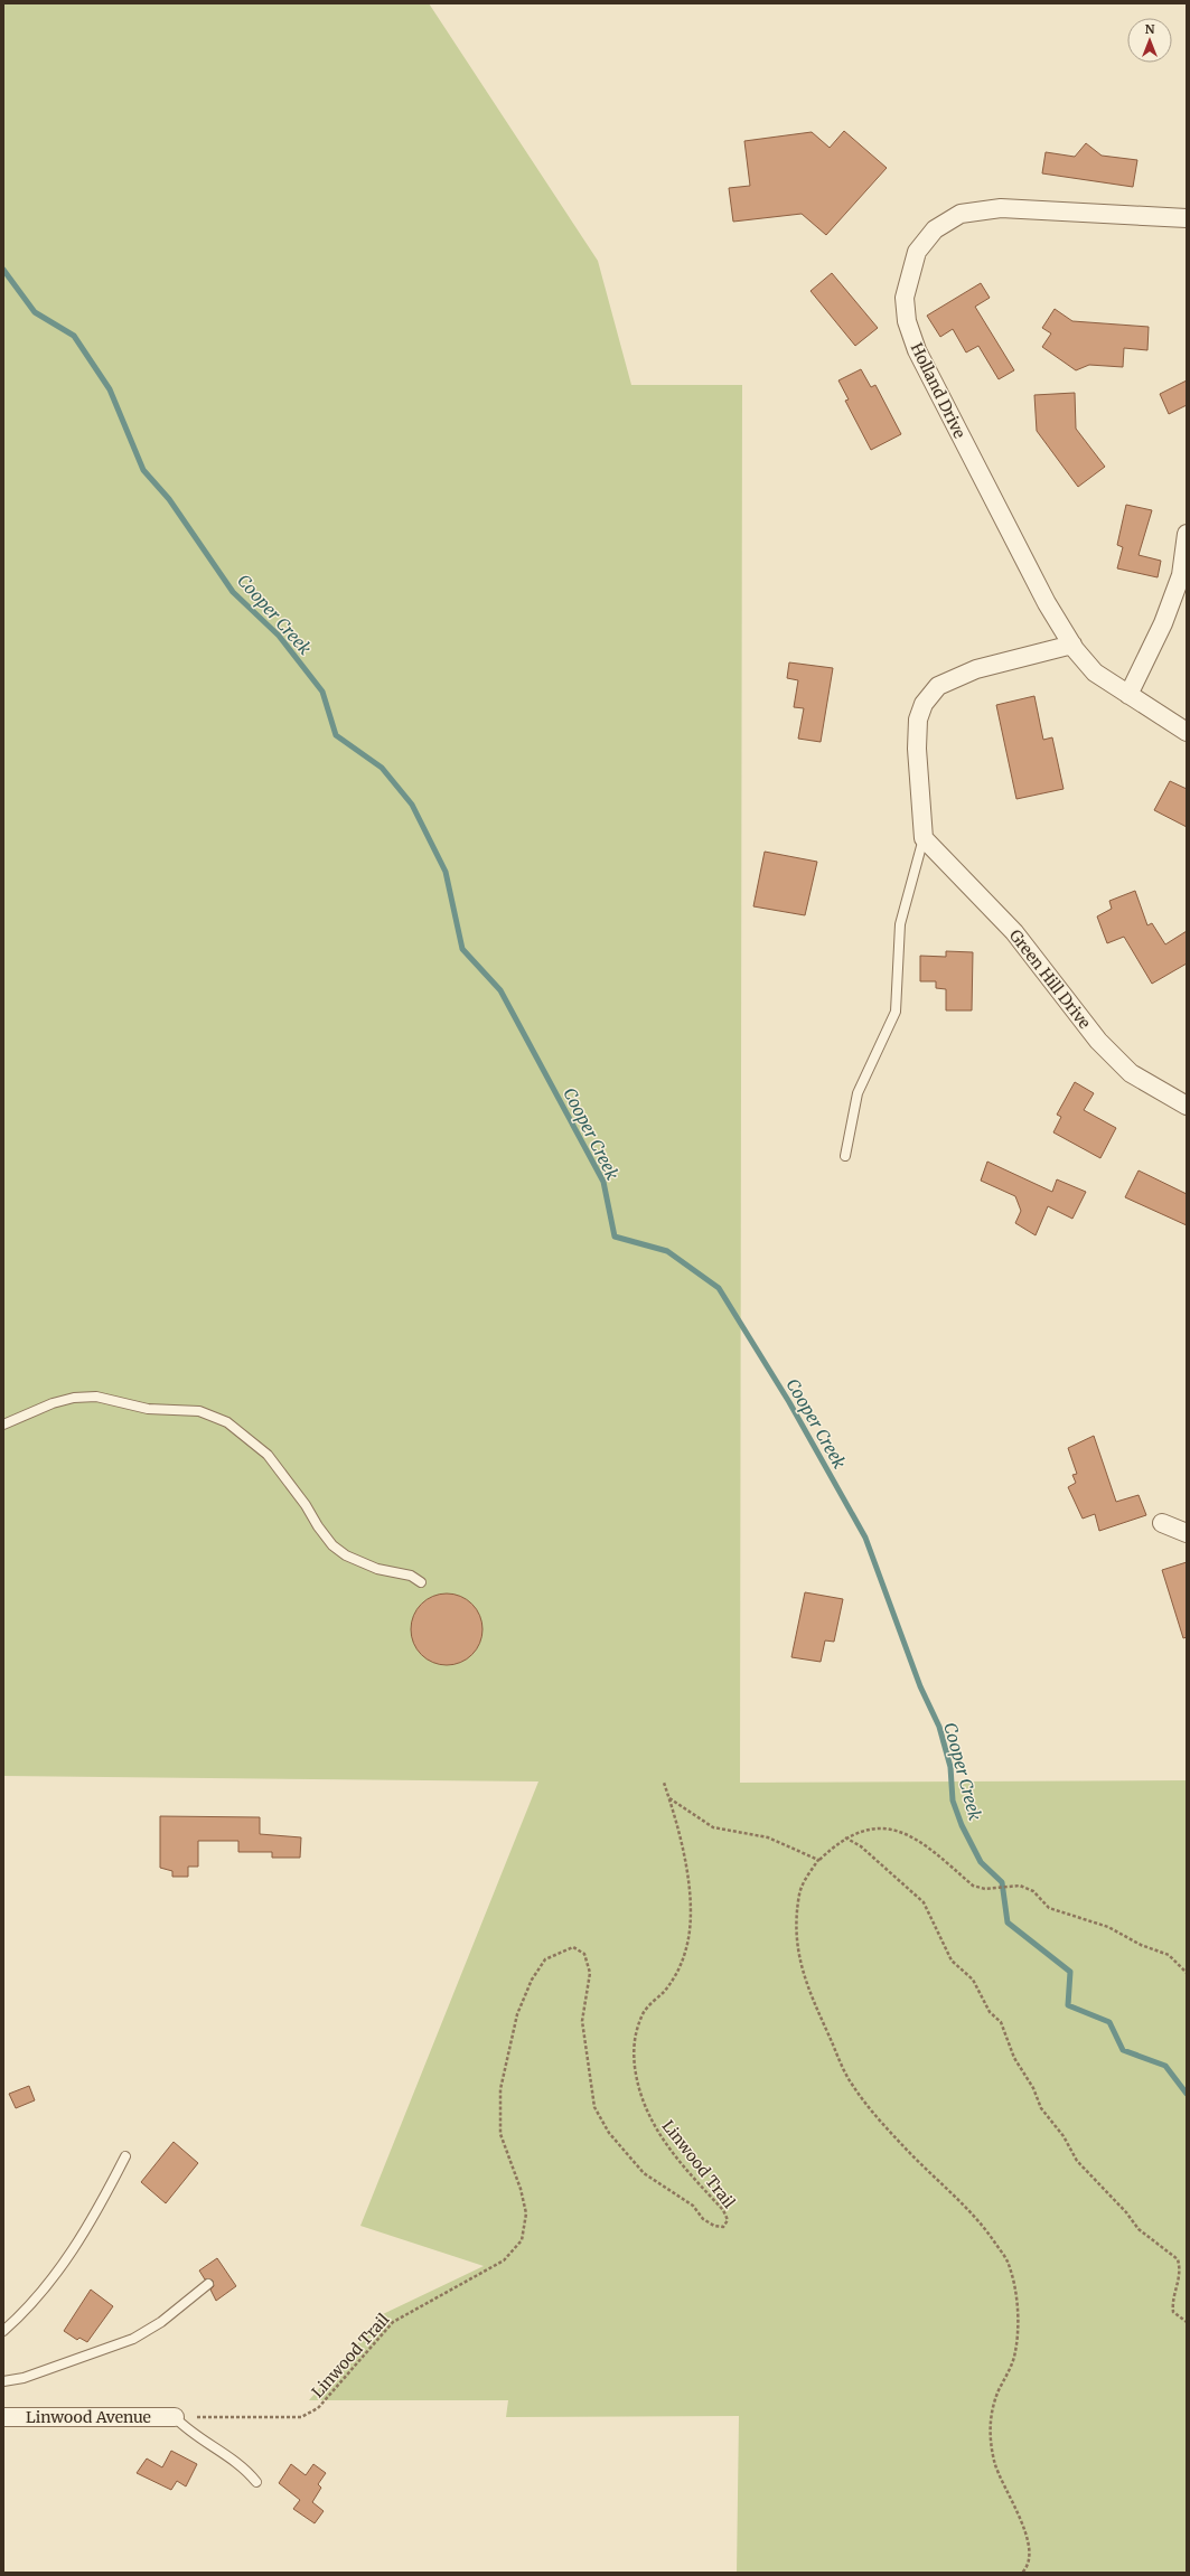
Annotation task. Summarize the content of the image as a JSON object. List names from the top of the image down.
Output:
{
  "streets": {
    "street": ["Holland Drive", "Green Hill Drive", "Linwood Avenue"],
    "path": ["Linwood Trail"]
  },
  "crossings": [
    ["Linwood Trail", "Linwood Avenue"]
  ],
  "water": ["Cooper Creek"],
  "north": "top"
}
